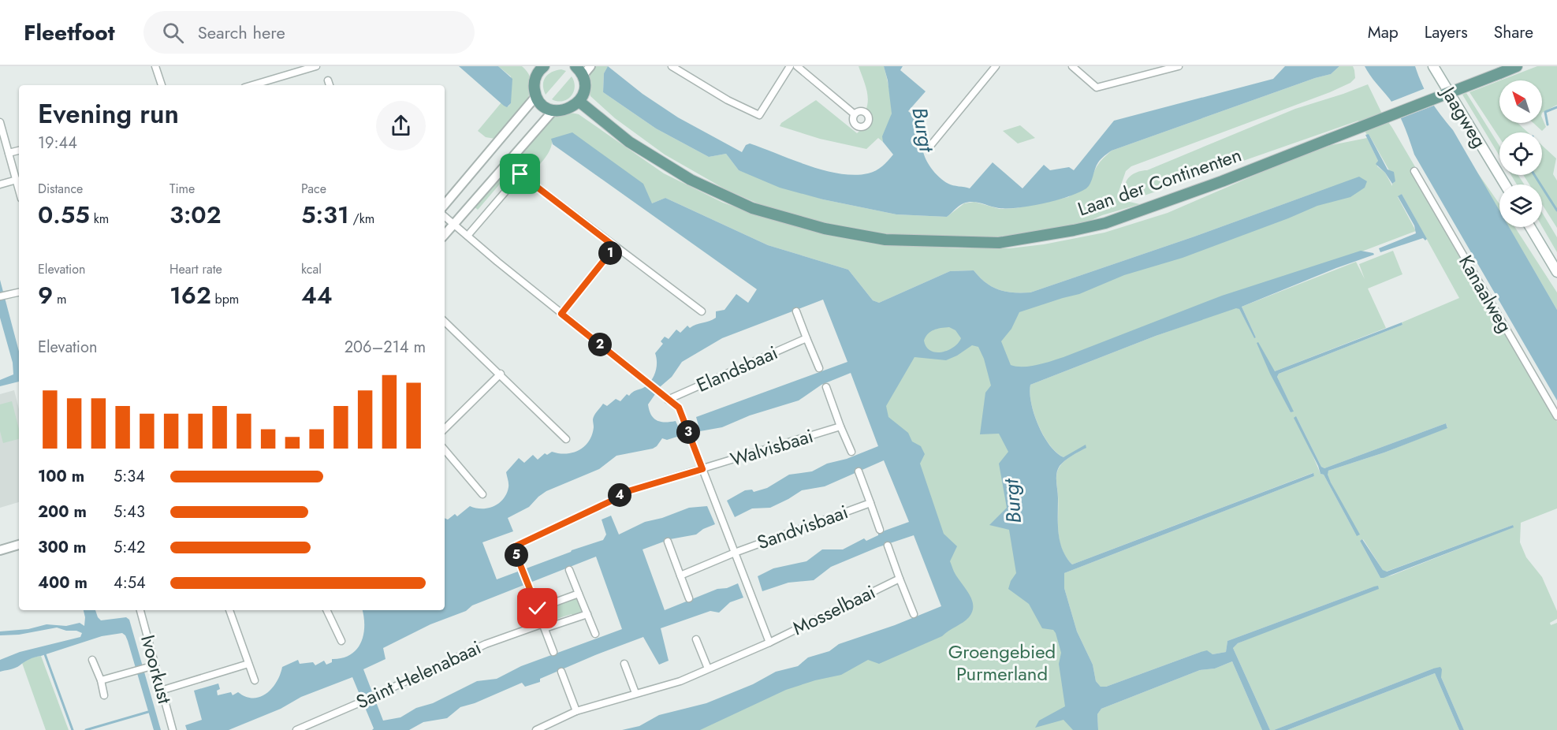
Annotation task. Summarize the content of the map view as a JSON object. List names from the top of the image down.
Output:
{
  "streets": {
    "main road": ["Jaagweg", "Laan der Continenten"],
    "street": [
      "Kanaalweg",
      "Elandsbaai",
      "Walvisbaai",
      "Sandvisbaai",
      "Mosselbaai",
      "Ivoorkust",
      "Saint Helenabaai"
    ]
  },
  "water": ["Burgt"],
  "parks": ["Groengebied Purmerland"],
  "north": "top left",
  "page": {
    "header": "Fleetfoot",
    "search": "Search here",
    "nav": ["Map", "Layers", "Share"],
    "heading": ["Evening run", "19:44"],
    "stats": [
      ["Distance", "0.55 km"],
      ["Time", "3:02"],
      ["Pace", "5:31 /km"],
      ["Elevation", "9 m"],
      ["Heart rate", "162 bpm"],
      ["kcal", "44"]
    ],
    "pins": [
      "1",
      "2",
      "3",
      "4",
      "5"
    ],
    "chart": ["Elevation", "206–214 m"],
    "list": [
      {
        "name": "100 m",
        "note": "5:34"
      },
      {
        "name": "200 m",
        "note": "5:43"
      },
      {
        "name": "300 m",
        "note": "5:42"
      },
      {
        "name": "400 m",
        "note": "4:54"
      }
    ]
  }
}
